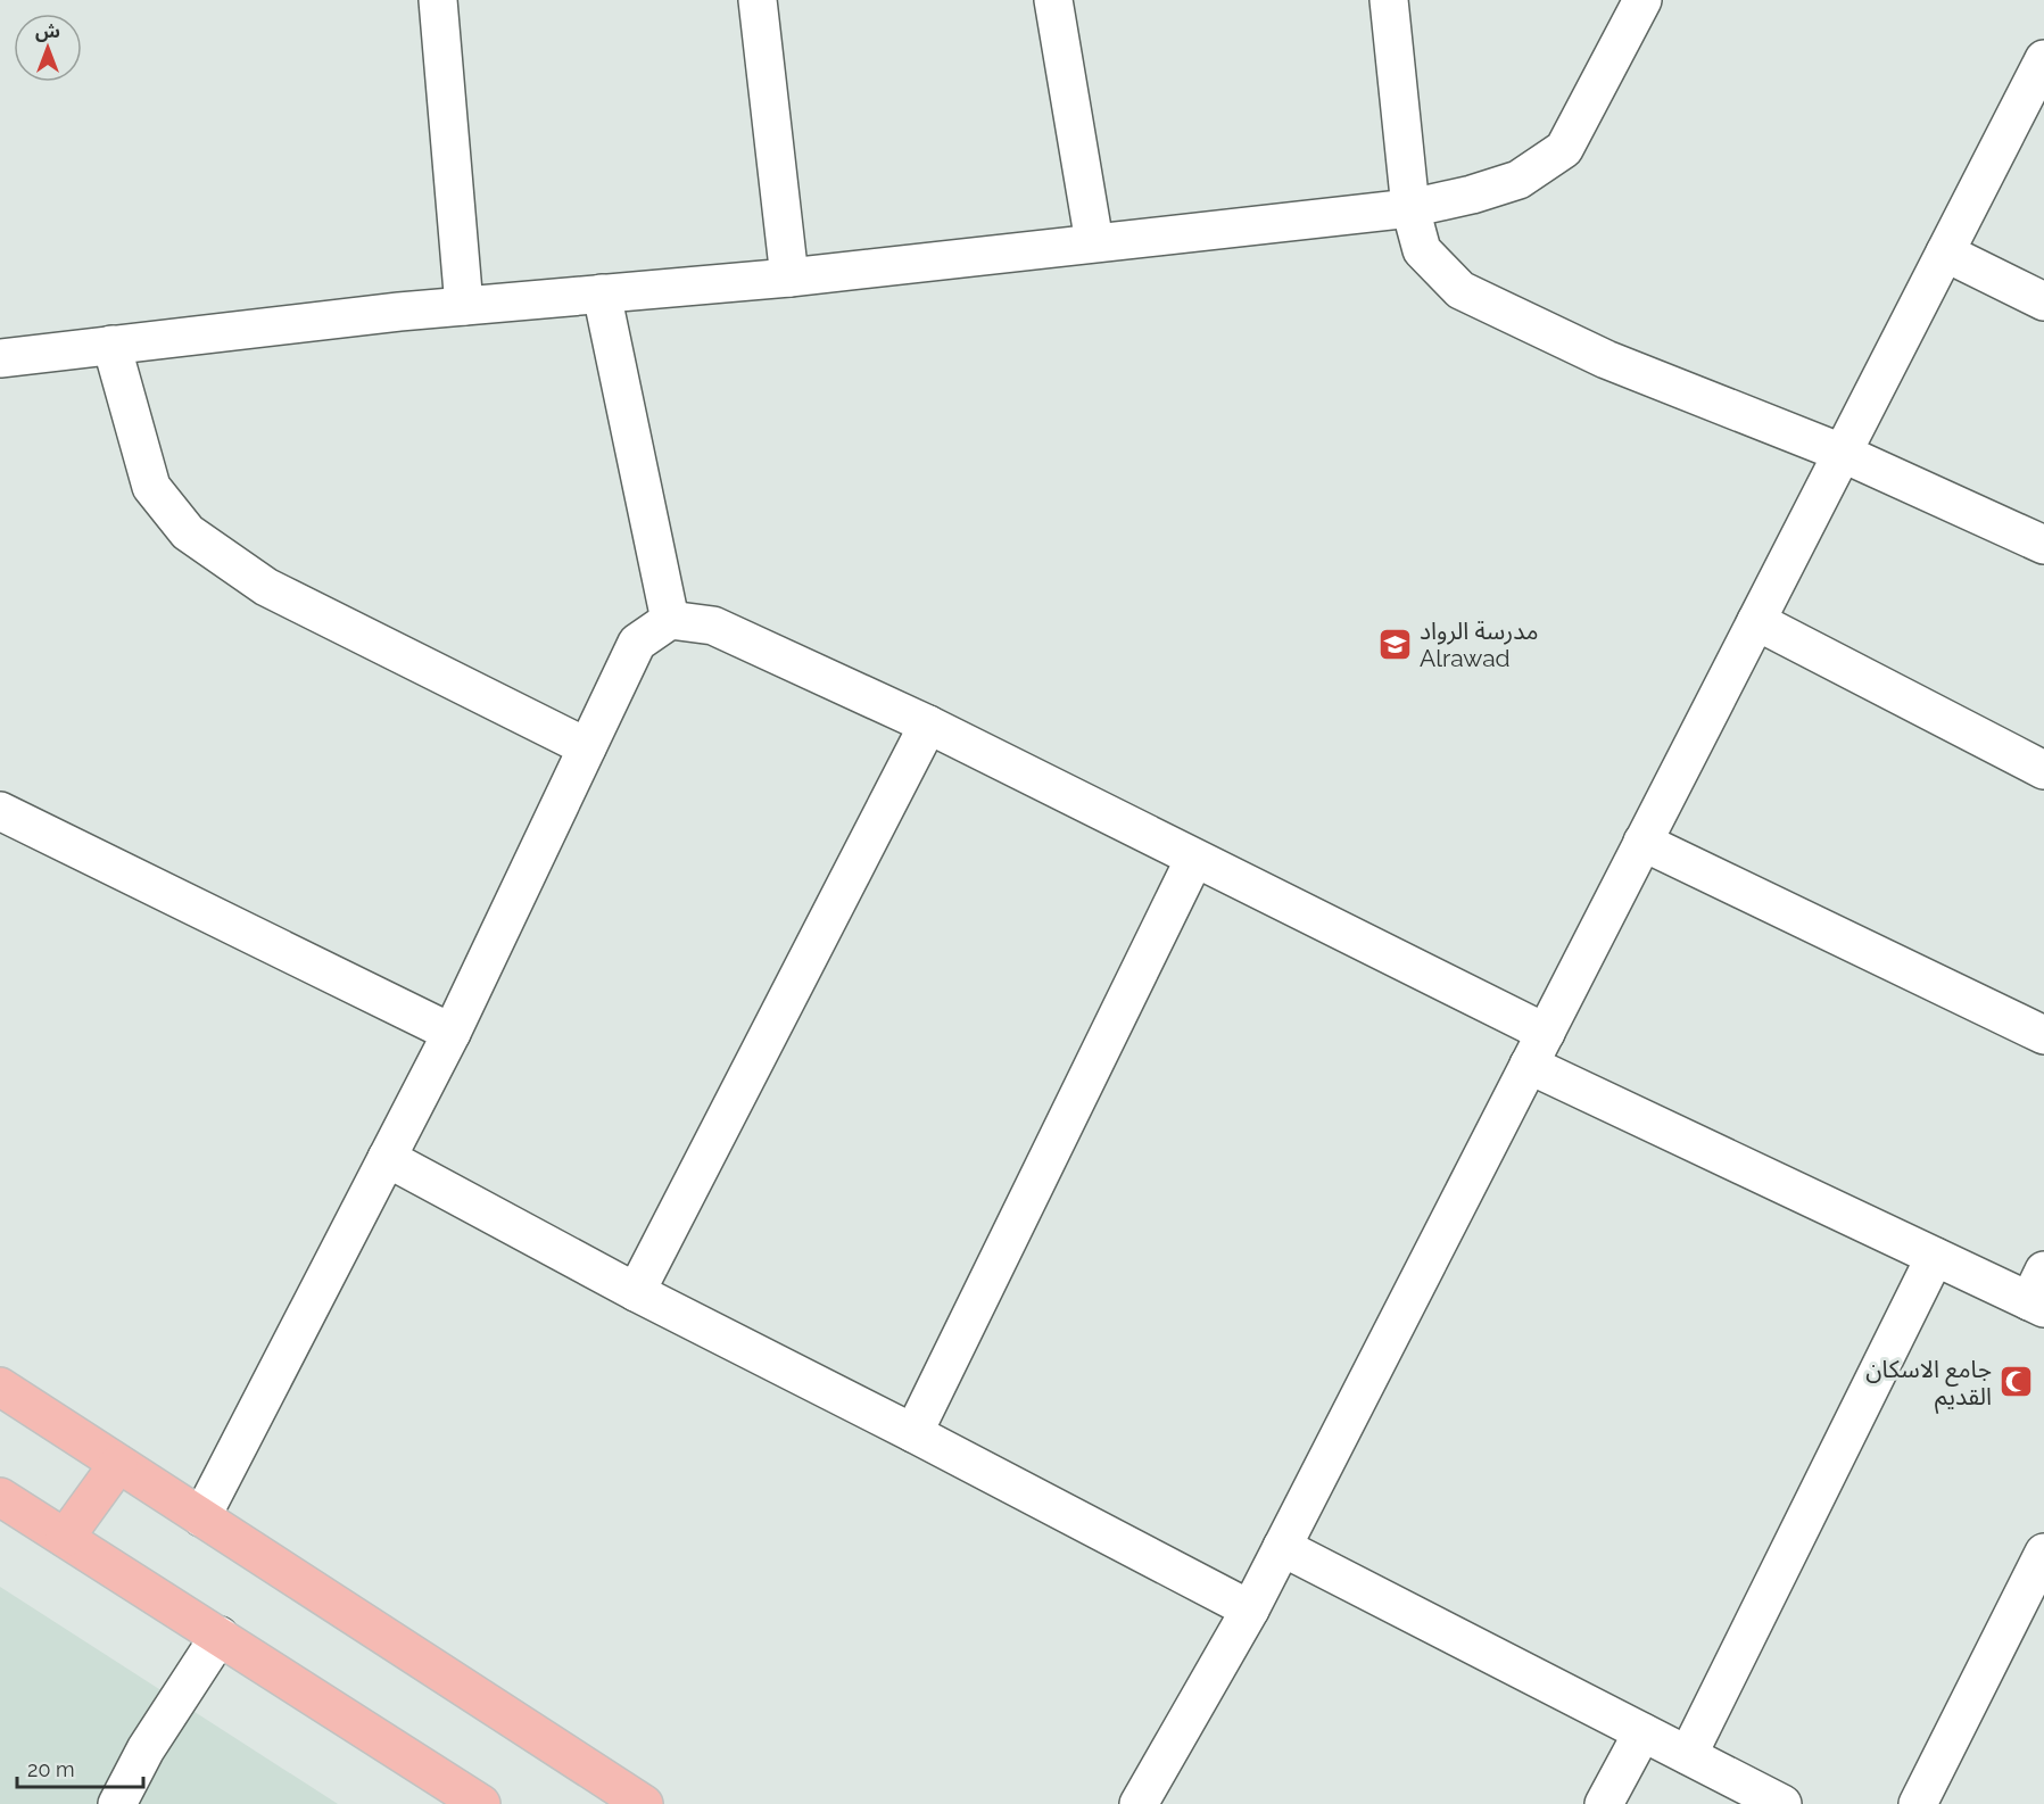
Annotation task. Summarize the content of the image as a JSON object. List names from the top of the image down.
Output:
{
  "places": {
    "school or university": ["مدرسة الرواد Alrawad"],
    "mosque": ["جامع الاسكان القديم"]
  },
  "scale_bar": "20 m",
  "north": "top"
}
